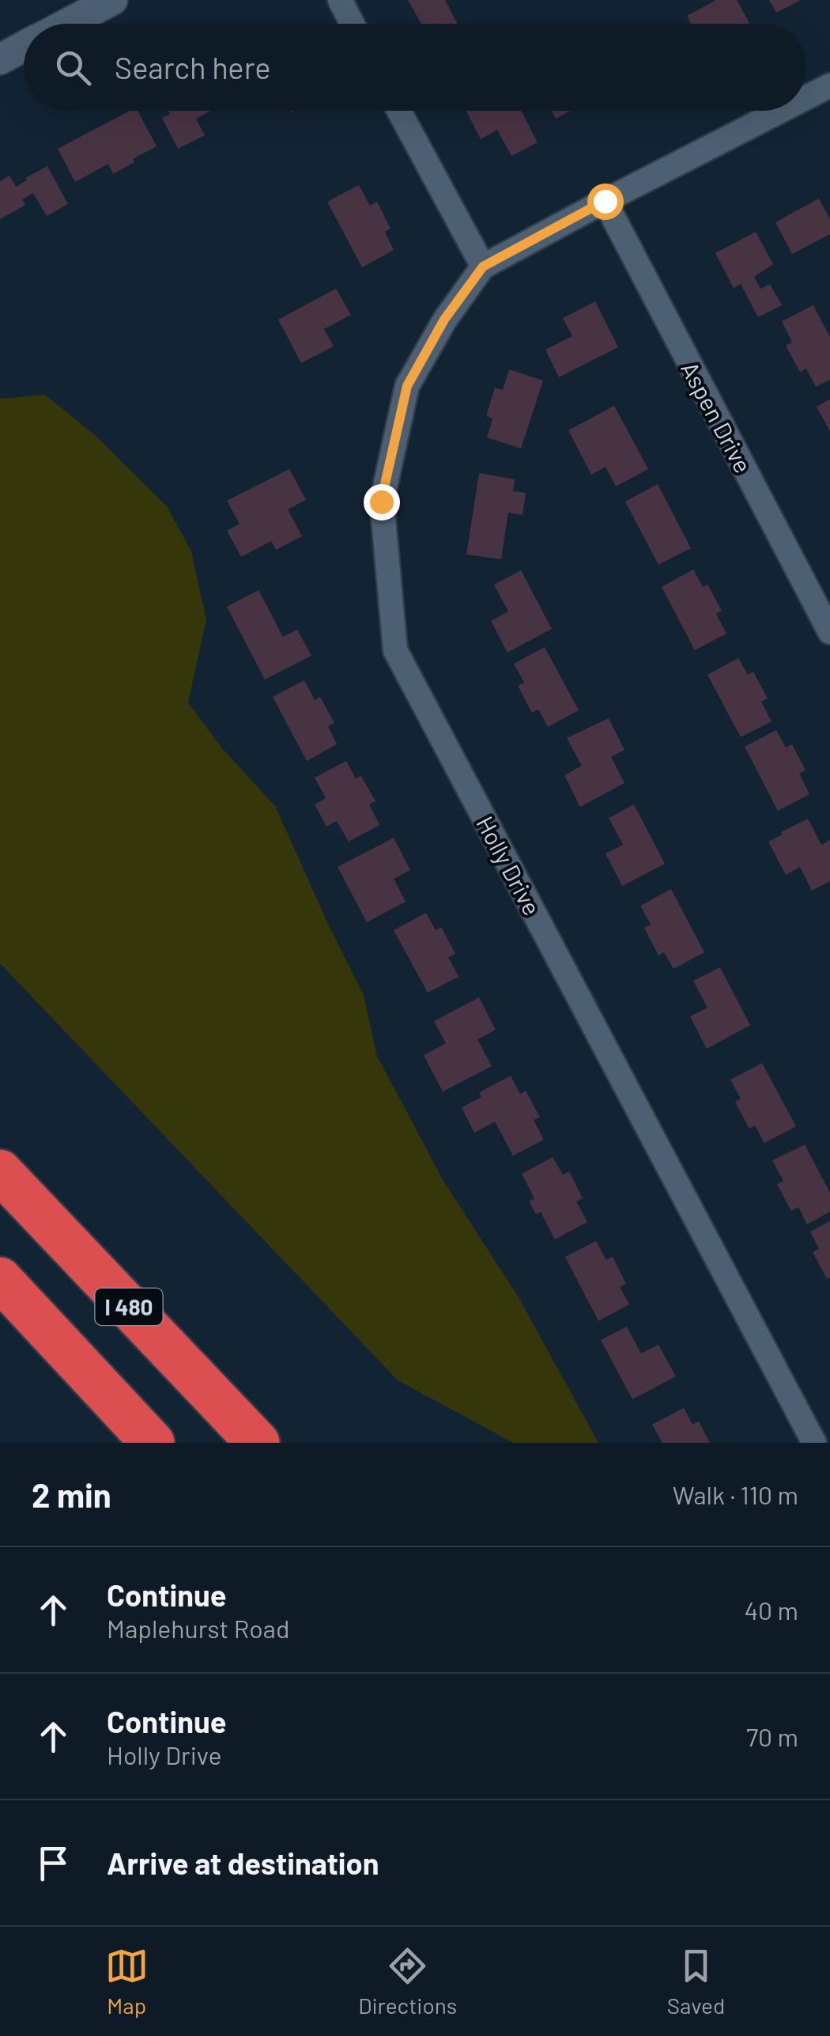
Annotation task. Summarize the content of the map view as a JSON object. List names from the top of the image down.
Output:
{
  "streets": {
    "highway": ["I 480"],
    "street": ["Aspen Drive", "Holly Drive"]
  },
  "page": {
    "search": "Search here",
    "heading": ["2 min", "Walk · 110 m"],
    "list": [
      ["Continue", "Maplehurst Road", "40 m"],
      ["Continue", "Holly Drive", "70 m"],
      "Arrive at destination"
    ],
    "nav": ["Map", "Directions", "Saved"]
  }
}
